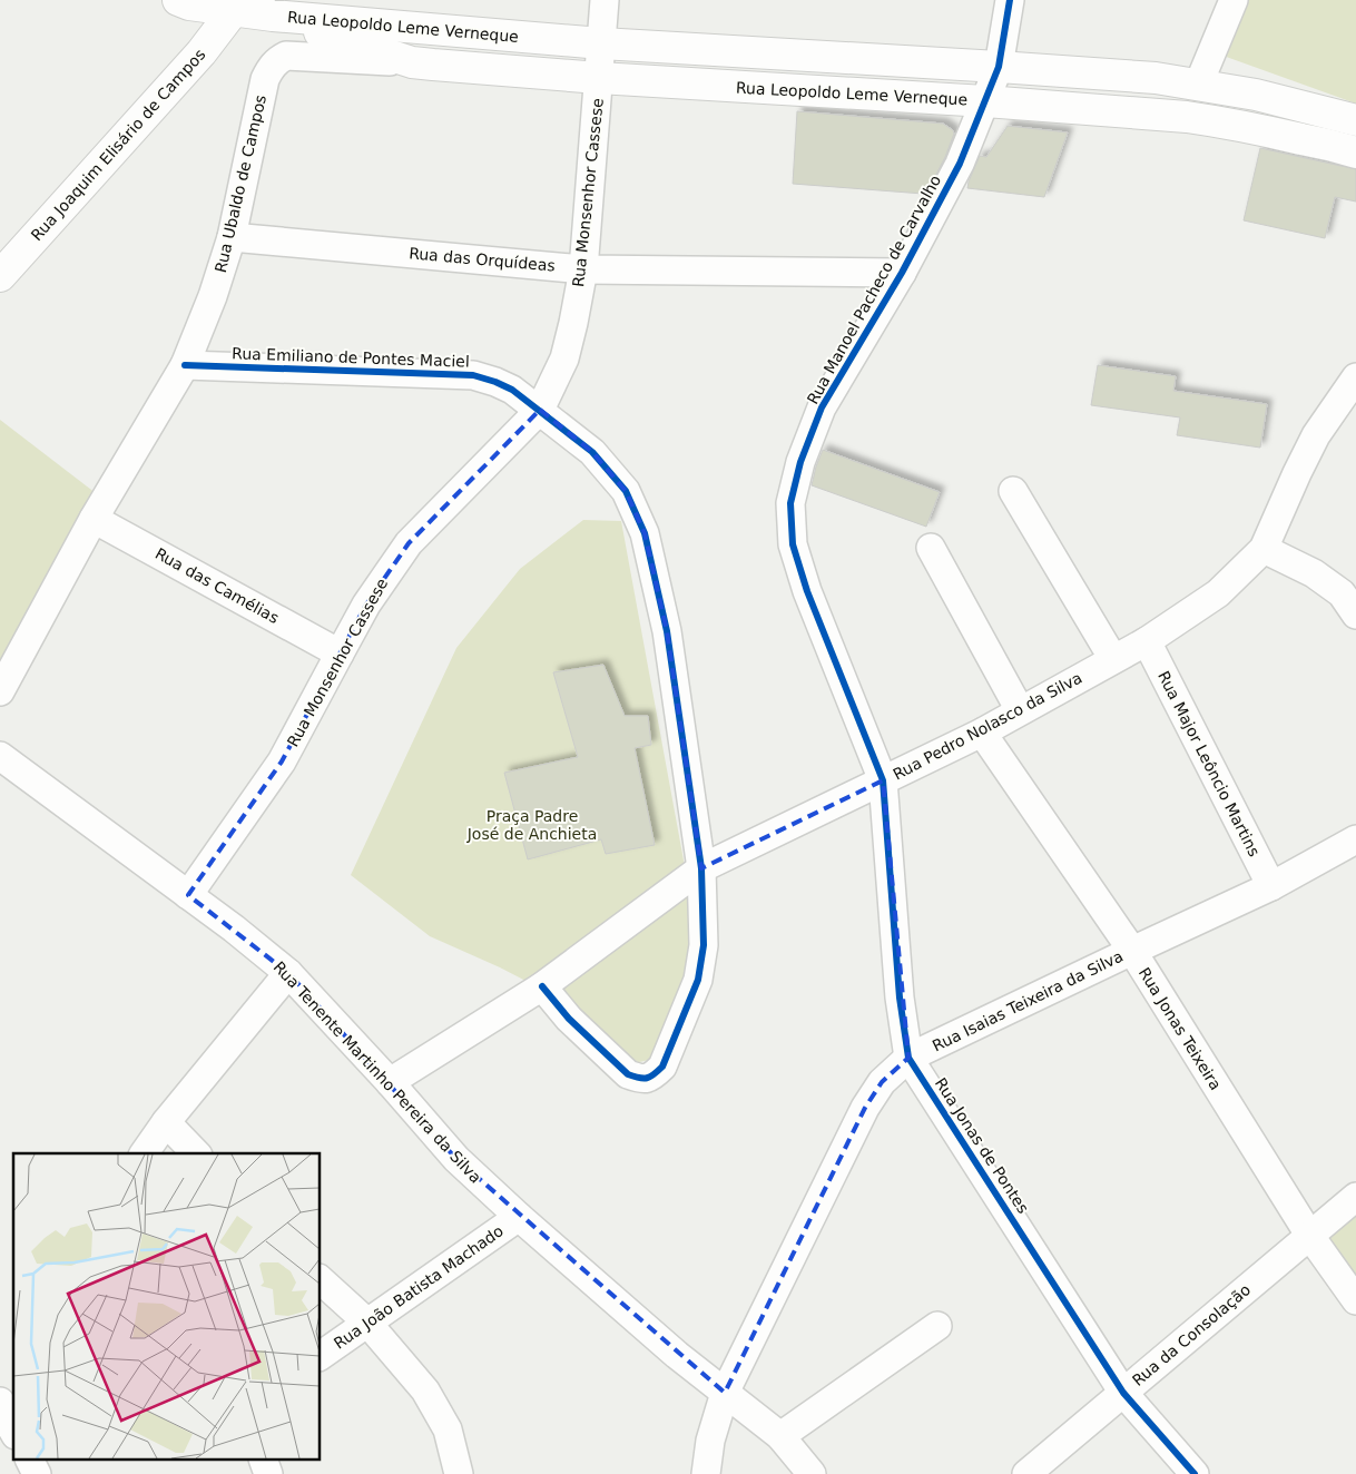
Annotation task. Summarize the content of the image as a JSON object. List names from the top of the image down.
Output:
{
  "streets": {
    "main road": ["Rua Leopoldo Leme Verneque", "Rua Joaquim Elisário de Campos"],
    "street": [
      "Rua Ubaldo de Campos",
      "Rua Monsenhor Cassese",
      "Rua das Orquídeas",
      "Rua Manoel Pacheco de Carvalho",
      "Rua Emiliano de Pontes Maciel",
      "Rua das Camélias",
      "Rua Pedro Nolasco da Silva",
      "Rua Major Leôncio Martins",
      "Rua Isaias Teixeira da Silva",
      "Rua Jonas Teixeira",
      "Rua Tenente Martinho Pereira da Silva",
      "Rua Jonas de Pontes",
      "Rua João Batista Machado",
      "Rua da Consolação"
    ]
  },
  "crossings": [
    ["Rua Leopoldo Leme Verneque", "Rua Ubaldo de Campos"],
    ["Rua Leopoldo Leme Verneque", "Rua Monsenhor Cassese"],
    ["Rua Leopoldo Leme Verneque", "Rua Manoel Pacheco de Carvalho"],
    ["Rua Ubaldo de Campos", "Rua das Orquídeas"],
    ["Rua Ubaldo de Campos", "Rua Emiliano de Pontes Maciel"],
    ["Rua Ubaldo de Campos", "Rua das Camélias"],
    ["Rua Monsenhor Cassese", "Rua das Orquídeas"],
    ["Rua Monsenhor Cassese", "Rua Emiliano de Pontes Maciel"],
    ["Rua Monsenhor Cassese", "Rua das Camélias"],
    ["Rua Monsenhor Cassese", "Rua Tenente Martinho Pereira da Silva"],
    ["Rua das Orquídeas", "Rua Manoel Pacheco de Carvalho"],
    ["Rua Manoel Pacheco de Carvalho", "Rua Pedro Nolasco da Silva"],
    ["Rua Manoel Pacheco de Carvalho", "Rua Jonas de Pontes"],
    ["Rua Emiliano de Pontes Maciel", "Rua Pedro Nolasco da Silva"],
    ["Rua Pedro Nolasco da Silva", "Rua Major Leôncio Martins"],
    ["Rua Pedro Nolasco da Silva", "Rua Jonas Teixeira"],
    ["Rua Pedro Nolasco da Silva", "Rua Tenente Martinho Pereira da Silva"],
    ["Rua Pedro Nolasco da Silva", "Rua Jonas de Pontes"],
    ["Rua Major Leôncio Martins", "Rua Isaias Teixeira da Silva"],
    ["Rua Isaias Teixeira da Silva", "Rua Jonas Teixeira"],
    ["Rua Isaias Teixeira da Silva", "Rua Tenente Martinho Pereira da Silva"],
    ["Rua Isaias Teixeira da Silva", "Rua Jonas de Pontes"],
    ["Rua Jonas Teixeira", "Rua da Consolação"],
    ["Rua Tenente Martinho Pereira da Silva", "Rua João Batista Machado"],
    ["Rua Jonas de Pontes", "Rua da Consolação"]
  ],
  "parks": ["Praça Padre José de Anchieta"]
}
